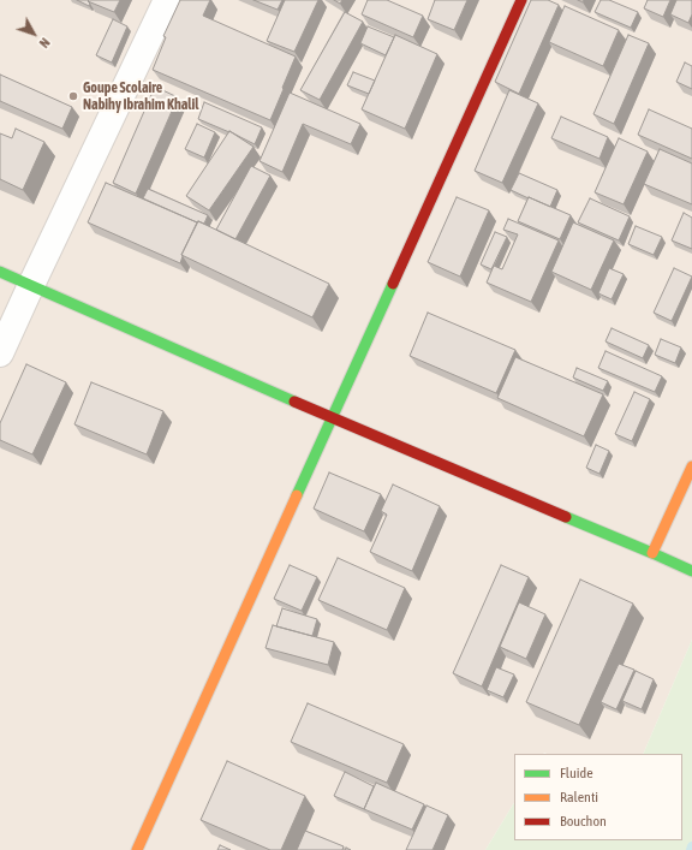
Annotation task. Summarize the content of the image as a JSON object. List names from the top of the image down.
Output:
{
  "places": ["Goupe Scolaire Nabihy Ibrahim Khalil"],
  "legend": ["Fluide", "Ralenti", "Bouchon"],
  "north": "bottom right"
}
